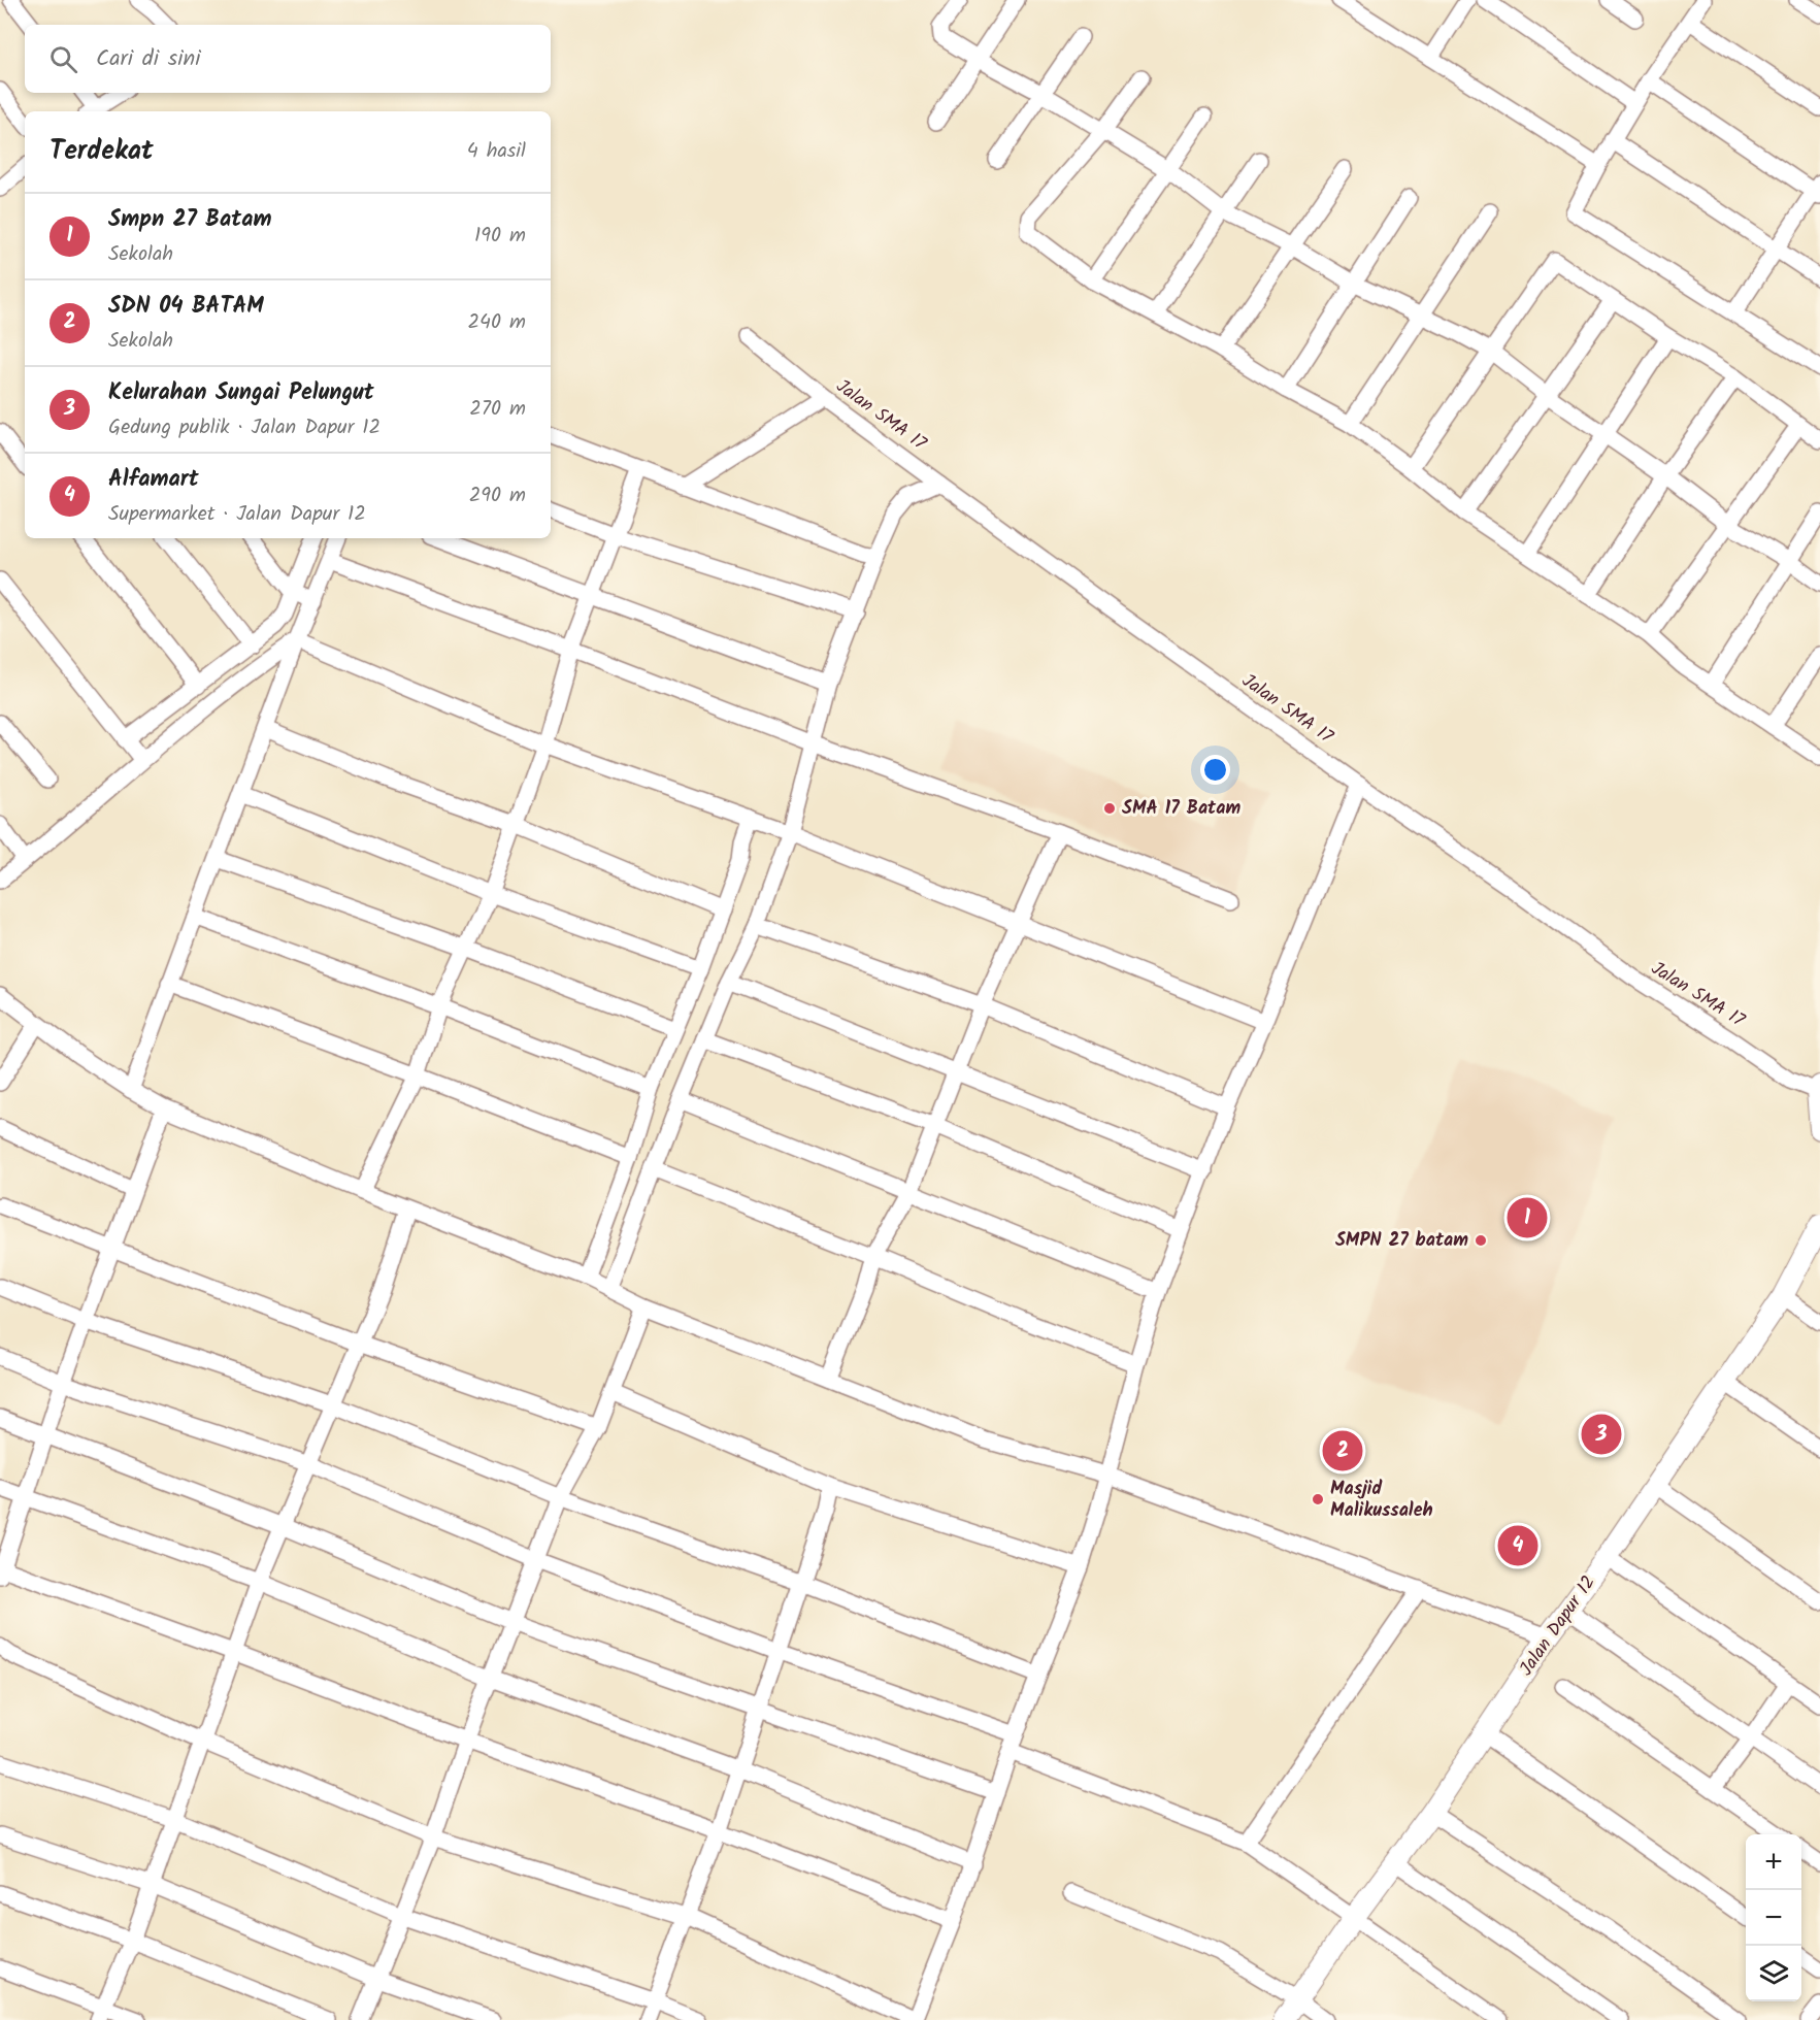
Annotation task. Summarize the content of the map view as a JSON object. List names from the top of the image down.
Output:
{
  "streets": {
    "street": ["Jalan SMA 17", "Jalan Dapur 12"]
  },
  "places": ["SMA 17 Batam", "SMPN 27 batam", "Masjid Malikussaleh"],
  "page": {
    "search": "Cari di sini",
    "heading": ["Terdekat", "4 hasil"],
    "list": [
      {
        "mark": "1",
        "name": "Smpn 27 Batam",
        "note": "Sekolah",
        "value": "190 m"
      },
      {
        "mark": "2",
        "name": "SDN 04 BATAM",
        "note": "Sekolah",
        "value": "240 m"
      },
      {
        "mark": "3",
        "name": "Kelurahan Sungai Pelungut",
        "note": "Gedung publik · Jalan Dapur 12",
        "value": "270 m"
      },
      {
        "mark": "4",
        "name": "Alfamart",
        "note": "Supermarket · Jalan Dapur 12",
        "value": "290 m"
      }
    ],
    "pins": [
      "1",
      "3",
      "2",
      "4"
    ],
    "map_buttons": ["+", "−"]
  }
}
